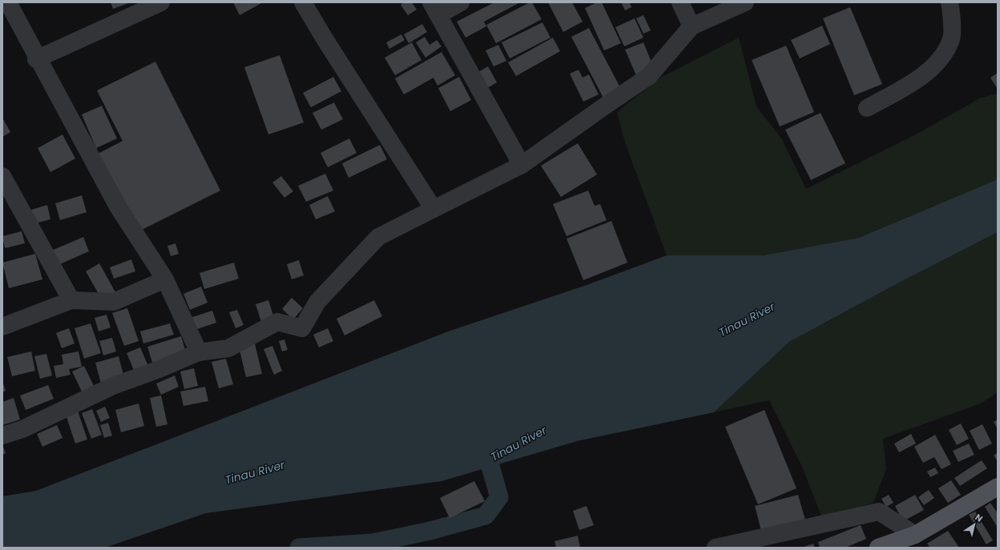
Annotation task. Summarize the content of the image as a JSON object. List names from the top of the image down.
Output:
{
  "water": ["Tinau River"],
  "north": "top right"
}
